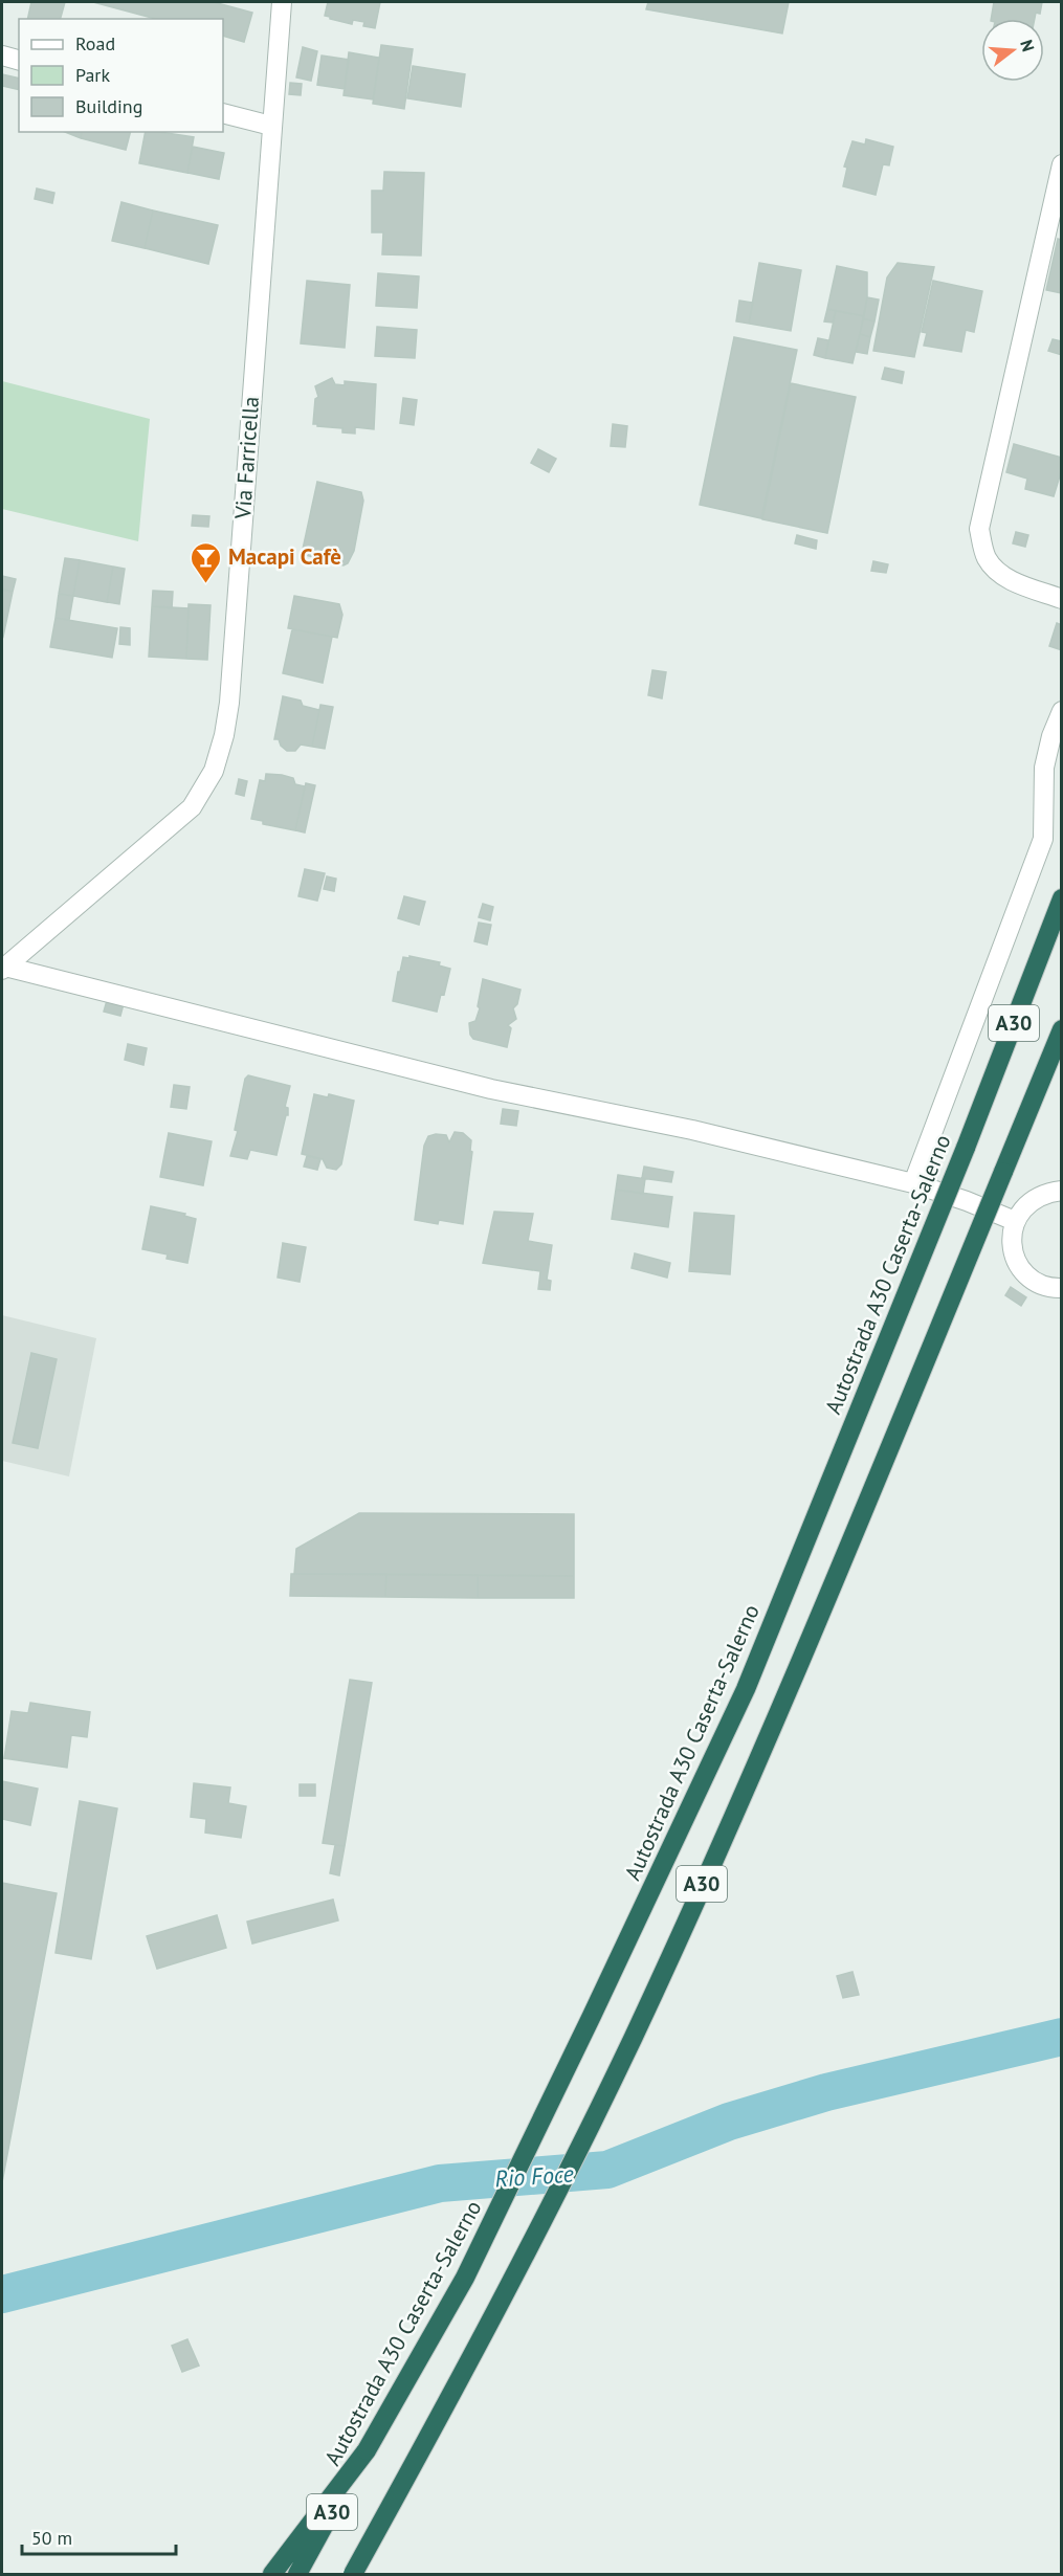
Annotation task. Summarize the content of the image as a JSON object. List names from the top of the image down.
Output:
{
  "streets": {
    "highway": ["A30", "Autostrada A30 Caserta-Salerno"],
    "street": ["Via Farricella"]
  },
  "water": ["Rio Foce"],
  "places": {
    "bar": ["Macapi Cafè"]
  },
  "legend": ["Road", "Park", "Building"],
  "scale_bar": "50 m",
  "north": "right"
}
